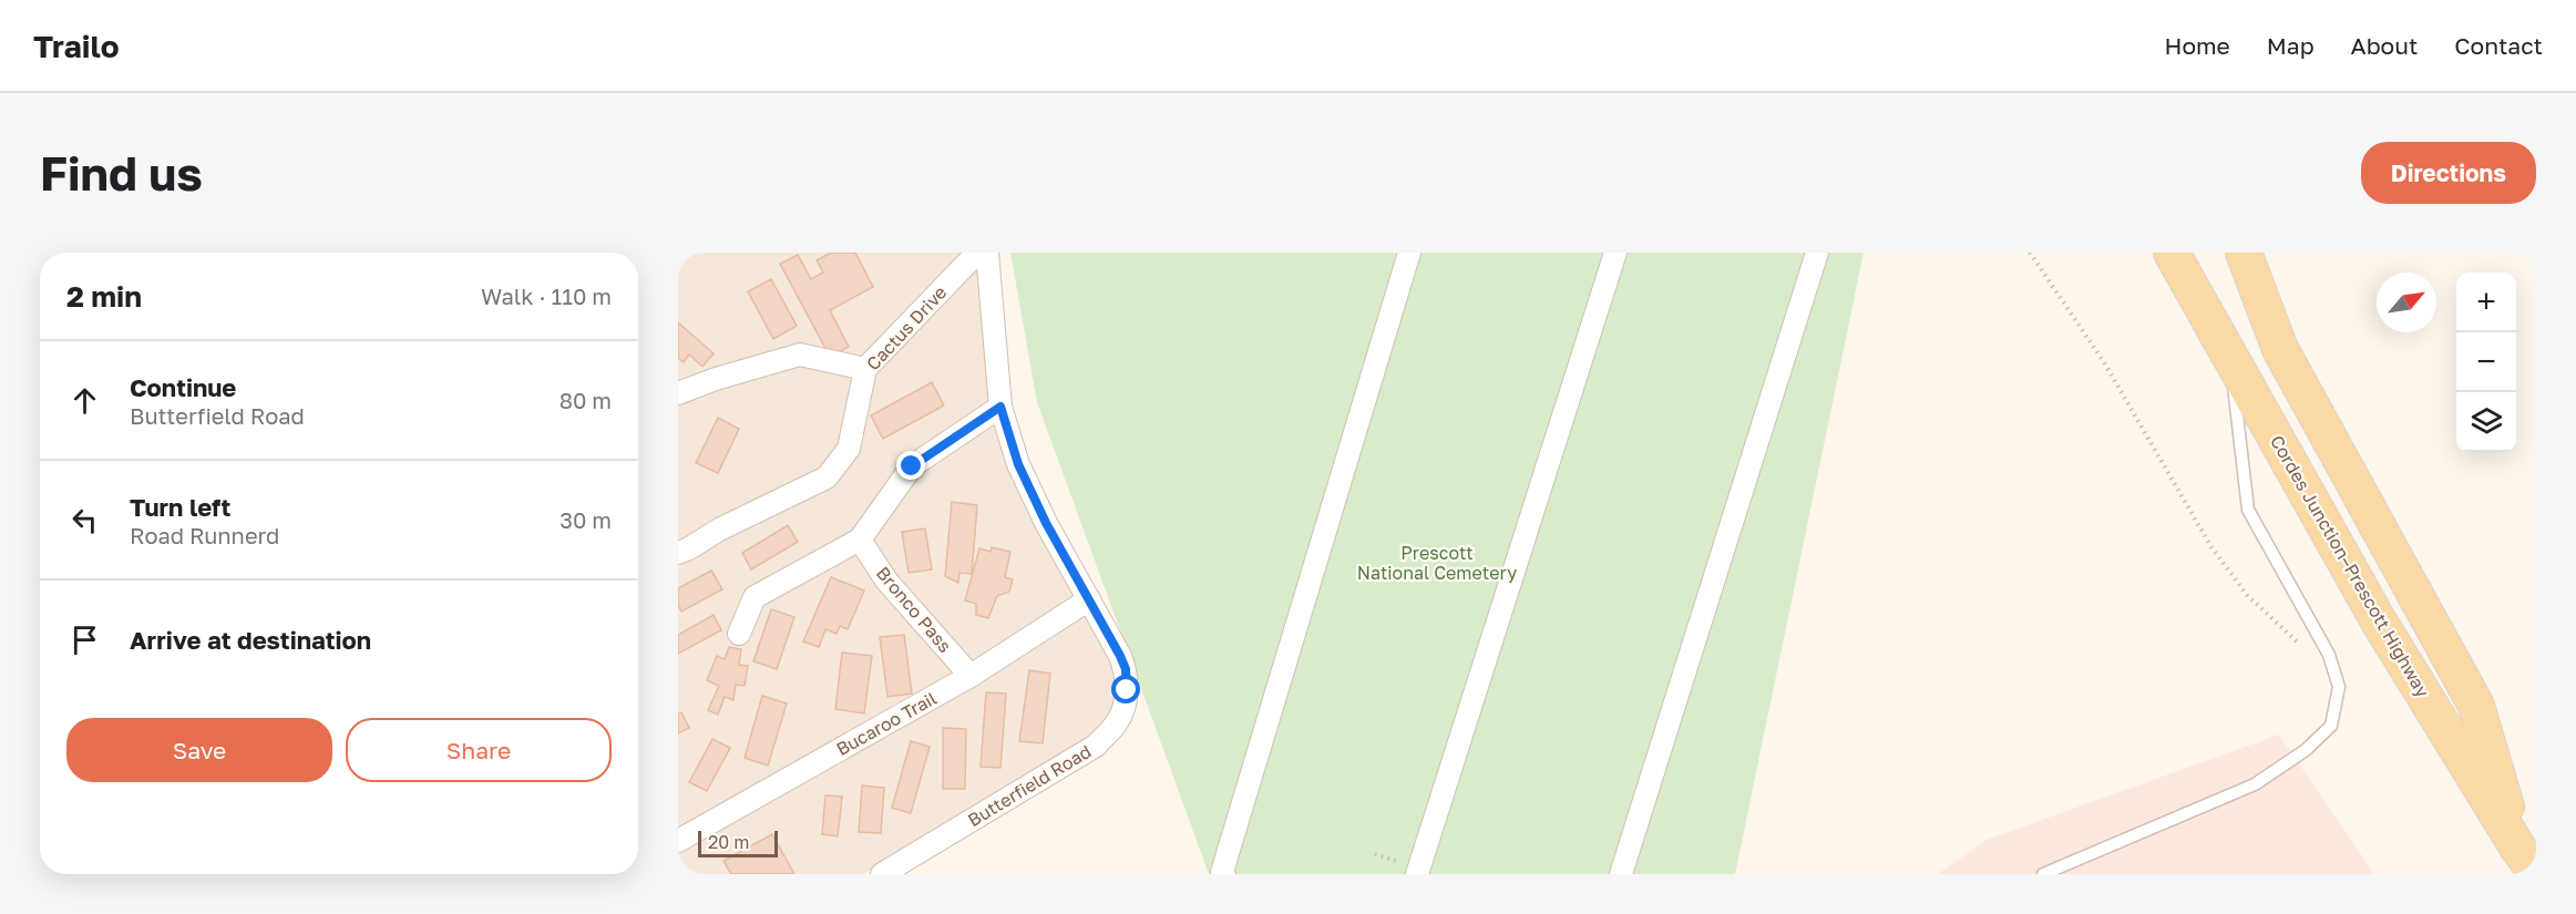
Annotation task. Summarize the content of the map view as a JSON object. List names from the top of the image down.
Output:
{
  "streets": {
    "main road": ["Cordes Junction–Prescott Highway"],
    "street": [
      "Cactus Drive",
      "Bronco Pass",
      "Bucaroo Trail",
      "Butterfield Road"
    ]
  },
  "crossings": [
    ["Bronco Pass", "Bucaroo Trail"],
    ["Bucaroo Trail", "Butterfield Road"]
  ],
  "parks": ["Prescott National Cemetery"],
  "scale_bar": "20 m",
  "north": "top right",
  "page": {
    "header": "Trailo",
    "nav": [
      "Home",
      "Map",
      "About",
      "Contact"
    ],
    "buttons": [
      "Directions",
      ["Save", "Share"]
    ],
    "title": "Find us",
    "heading": ["2 min", "Walk · 110 m"],
    "map_buttons": ["+", "−"],
    "list": [
      ["Continue", "Butterfield Road", "80 m"],
      ["Turn left", "Road Runnerd", "30 m"],
      "Arrive at destination"
    ],
    "scale": "20 m"
  }
}
